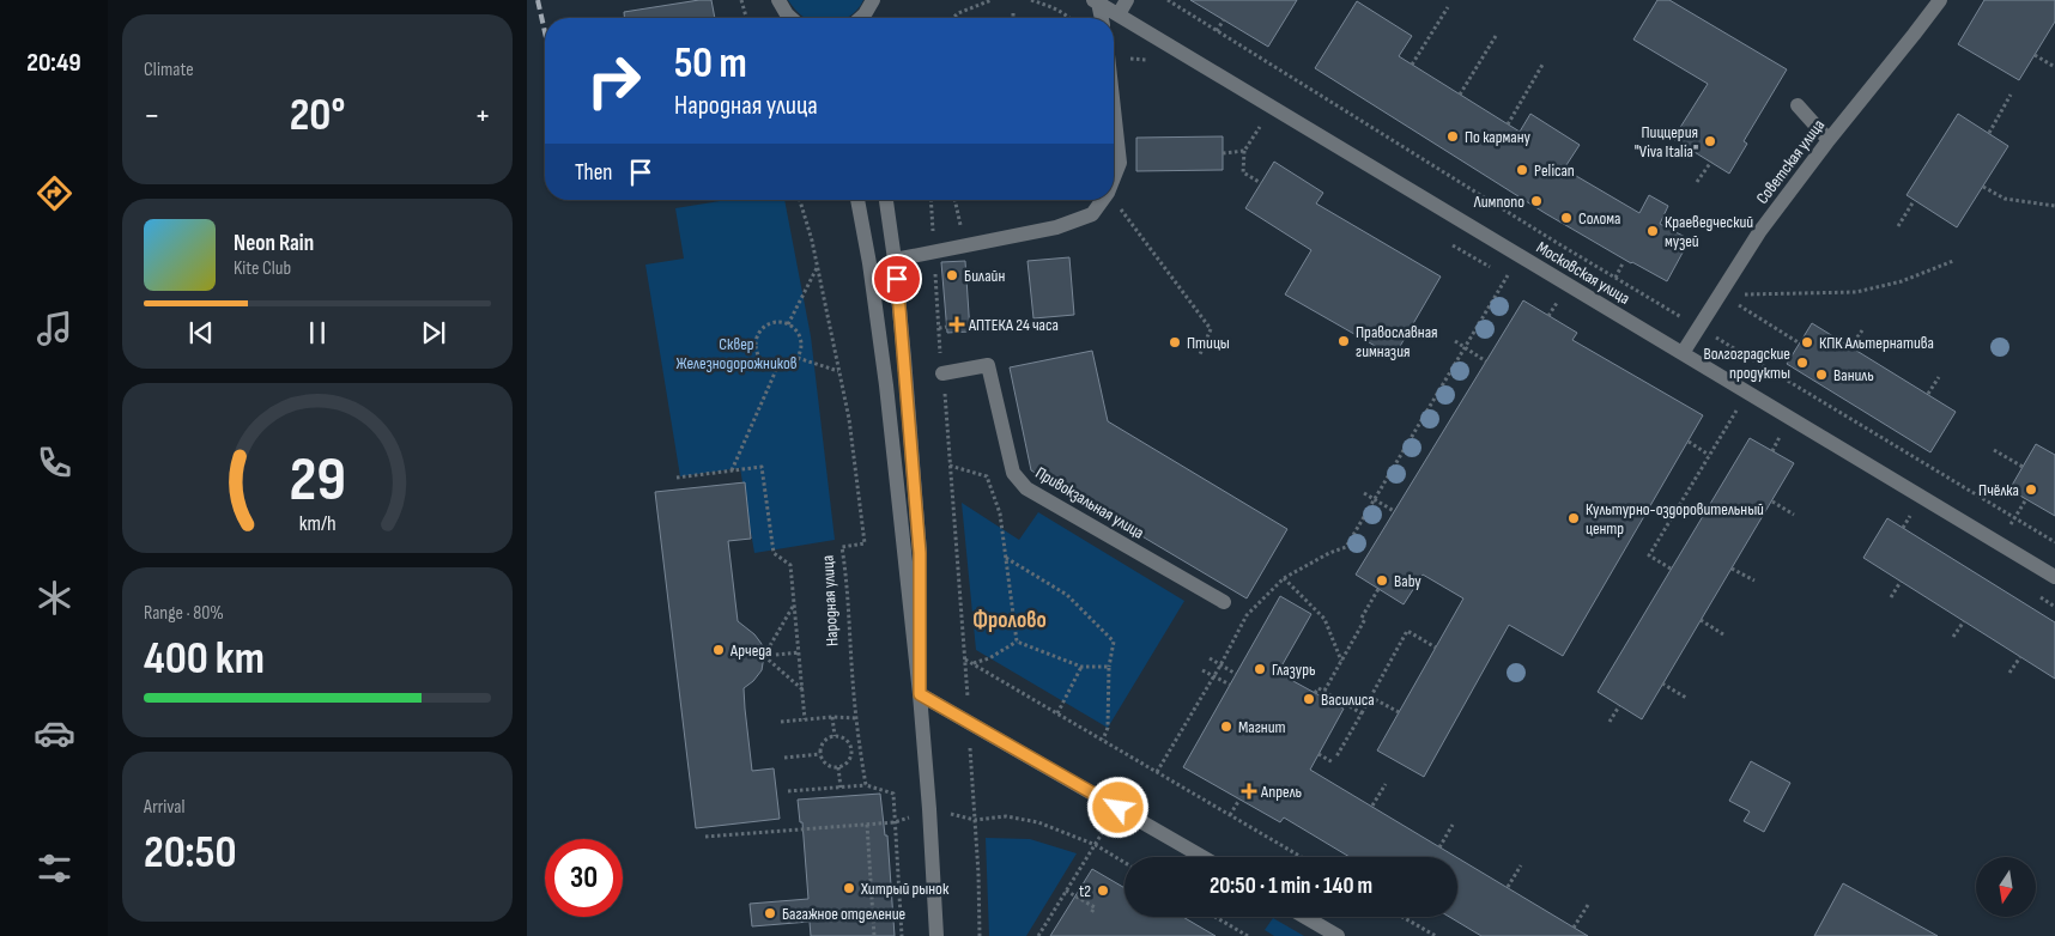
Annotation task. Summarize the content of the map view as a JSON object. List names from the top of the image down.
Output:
{
  "streets": {
    "street": ["Советская улица", "Московская улица", "Привокзальная улица"],
    "path": ["Народная улица"]
  },
  "crossings": [
    ["Советская улица", "Московская улица"]
  ],
  "districts": ["Фролово"],
  "parks": ["Сквер Железнодорожников"],
  "places": {
    "other": [
      "По карману",
      "Пиццерия \"Viva Italia\"",
      "Pelican",
      "Лимпопо",
      "Солома",
      "Краеведческий музей",
      "Билайн",
      "Православная гимназия",
      "Птицы",
      "КПК Альтернатива",
      "Волгоградские продукты",
      "Ваниль",
      "Пчёлка",
      "Культурно-оздоровительный центр",
      "Baby",
      "Арчеда",
      "Глазурь",
      "Василиса",
      "Магнит",
      "Хитрый рынок",
      "t2",
      "Багажное отделение"
    ],
    "health": ["АПТЕКА 24 часа", "Апрель"]
  },
  "north": "bottom",
  "page": {
    "tabs": "20:49",
    "tile": [
      "Climate",
      ["Range · 80%", "400 km"],
      ["Arrival", "20:50"]
    ],
    "turn": ["50 m", "Народная улица"],
    "heat": ["−", "20°", "+"],
    "then": "Then",
    "song": ["Neon Rain", "Kite Club"],
    "limit": "30",
    "trip": "20:50 · 1 min · 140 m",
    "gauge": ["29", "km/h"]
  }
}
